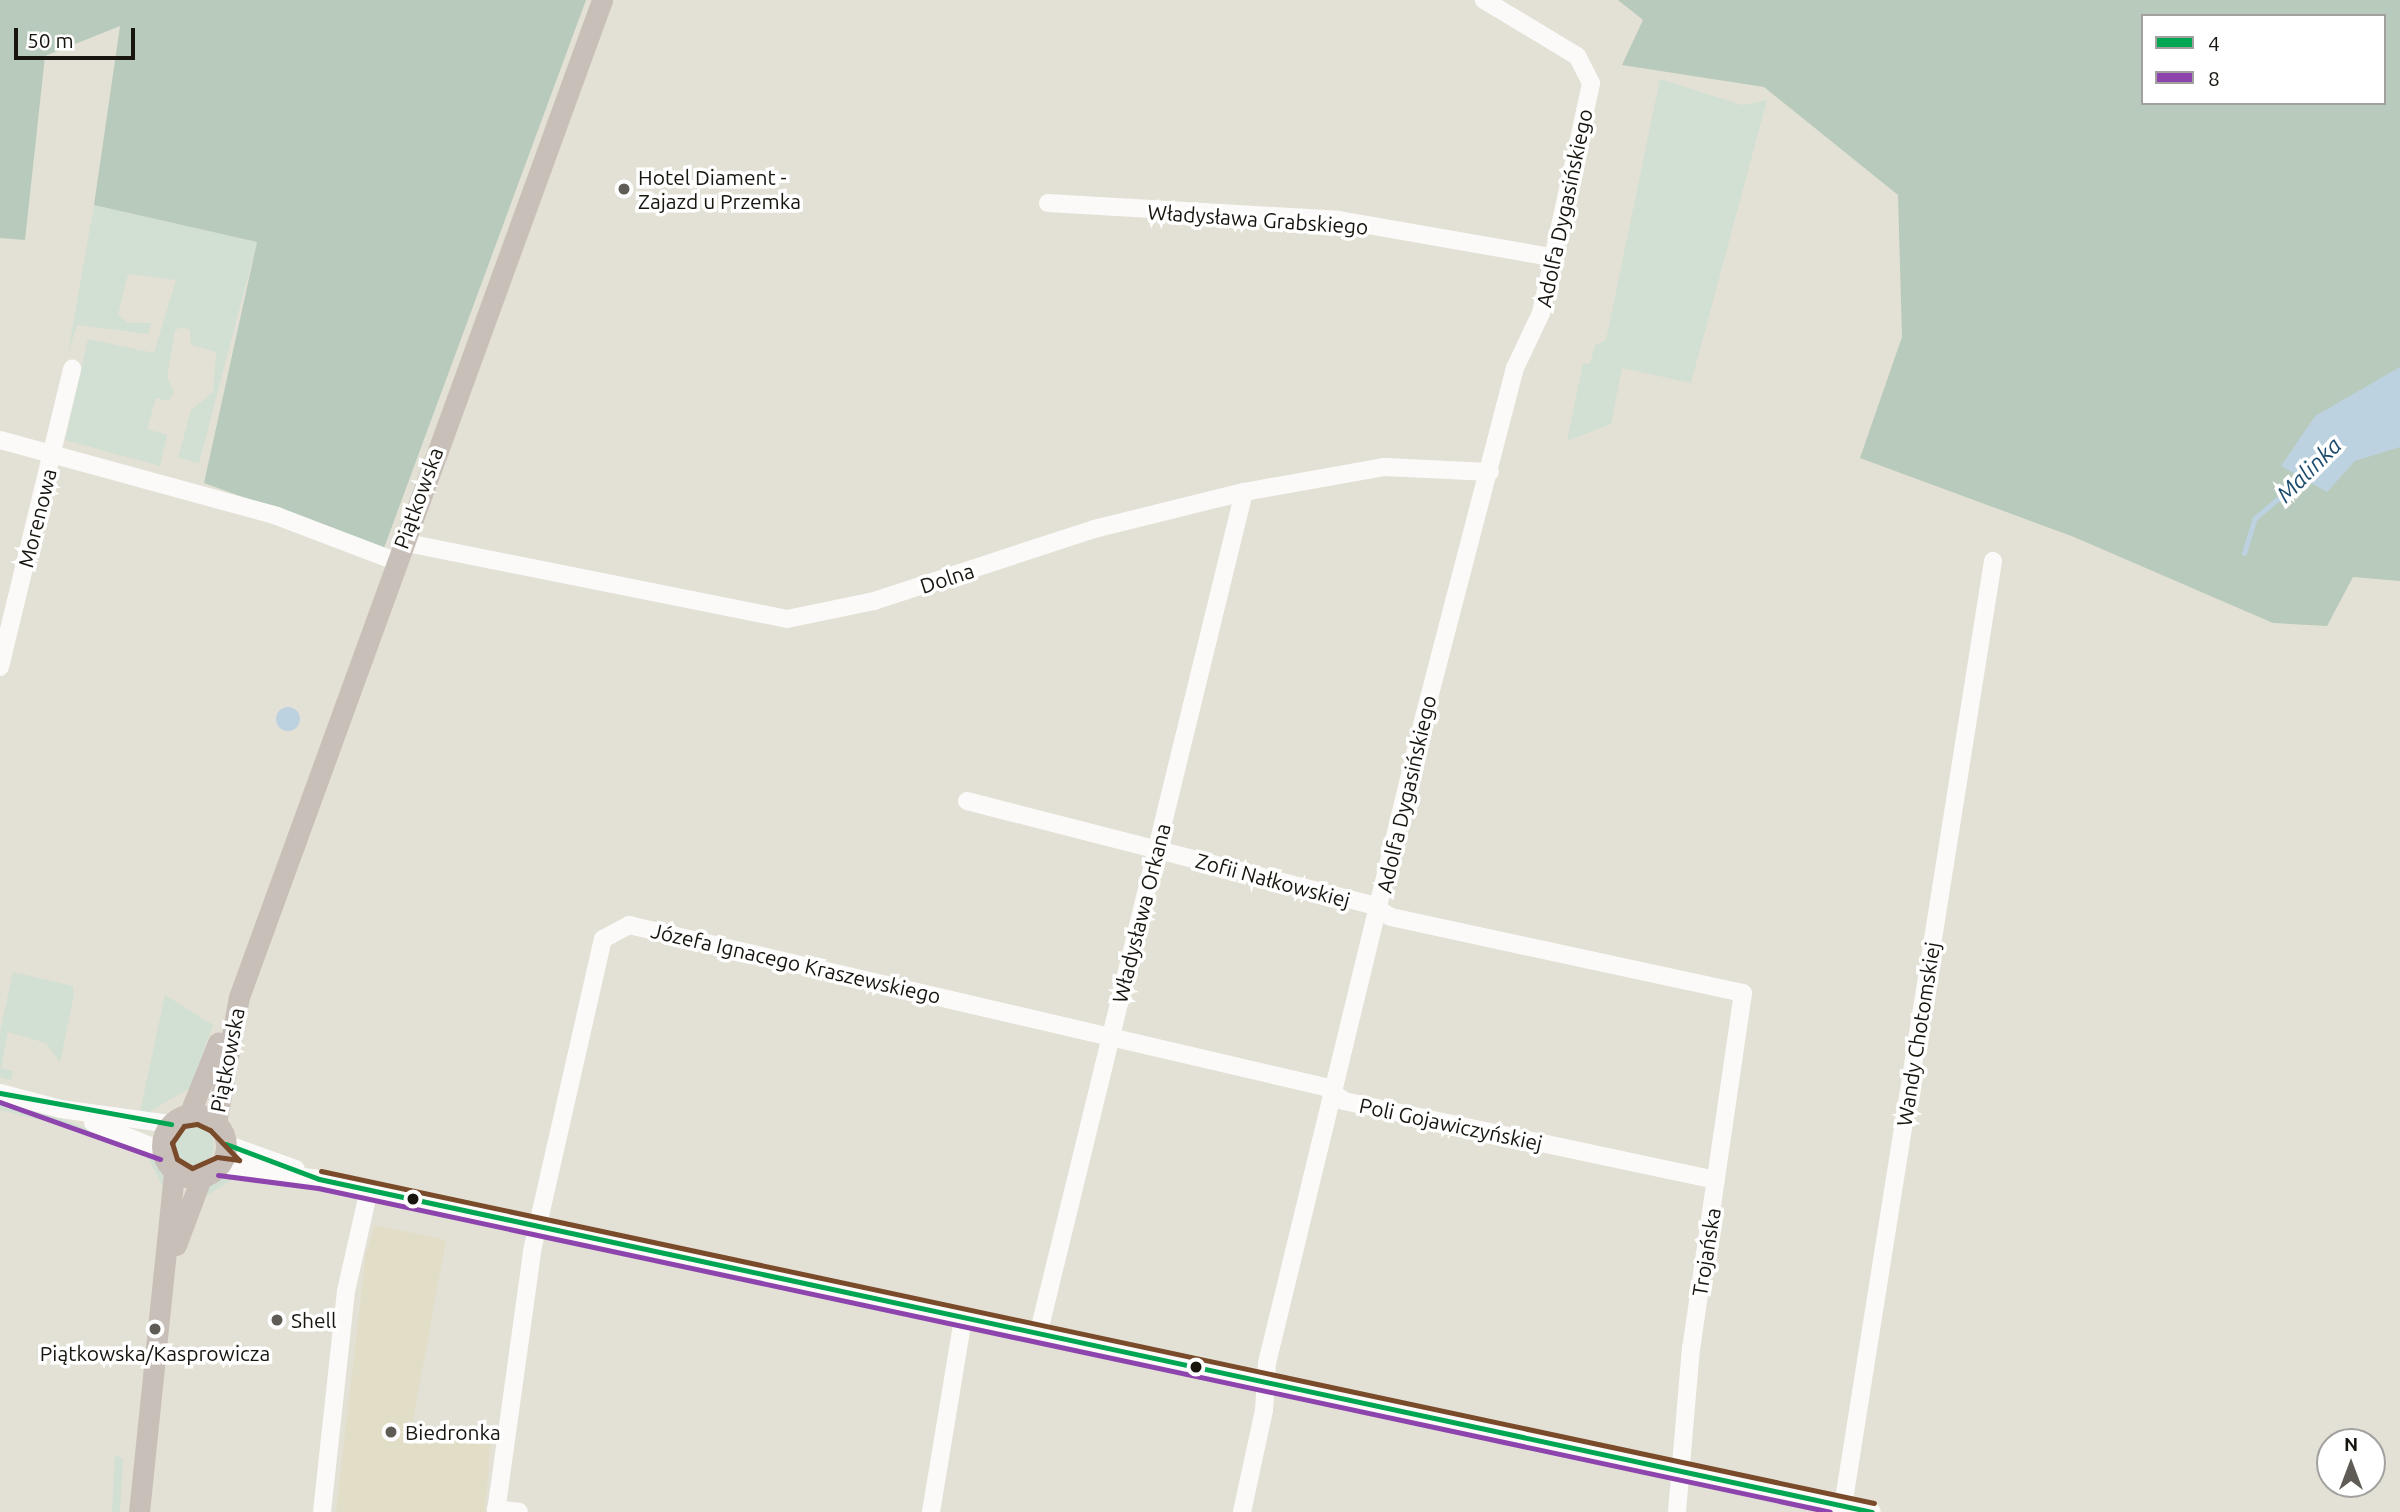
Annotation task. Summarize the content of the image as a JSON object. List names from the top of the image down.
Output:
{
  "streets": {
    "main road": ["Piątkowska"],
    "street": [
      "Adolfa Dygasińskiego",
      "Władysława Grabskiego",
      "Morenowa",
      "Dolna",
      "Zofii Nałkowskiej",
      "Władysława Orkana",
      "Józefa Ignacego Kraszewskiego",
      "Wandy Chotomskiej",
      "Poli Gojawiczyńskiej",
      "Trojańska"
    ]
  },
  "crossings": [
    ["Adolfa Dygasińskiego", "Władysława Grabskiego"],
    ["Adolfa Dygasińskiego", "Dolna"],
    ["Adolfa Dygasińskiego", "Zofii Nałkowskiej"],
    ["Adolfa Dygasińskiego", "Poli Gojawiczyńskiej"],
    ["Piątkowska", "Dolna"],
    ["Morenowa", "Dolna"],
    ["Dolna", "Władysława Orkana"],
    ["Zofii Nałkowskiej", "Władysława Orkana"],
    ["Zofii Nałkowskiej", "Trojańska"],
    ["Władysława Orkana", "Józefa Ignacego Kraszewskiego"],
    ["Władysława Orkana", "Poli Gojawiczyńskiej"],
    ["Józefa Ignacego Kraszewskiego", "Poli Gojawiczyńskiej"],
    ["Poli Gojawiczyńskiej", "Trojańska"]
  ],
  "water": ["Malinka"],
  "places": [
    "Hotel Diament - Zajazd u Przemka",
    "Shell",
    "Piątkowska/Kasprowicza",
    "Biedronka"
  ],
  "lines": ["transit line 4", "transit line 8"],
  "legend": ["4", "8"],
  "scale_bar": "50 m",
  "north": "top"
}
